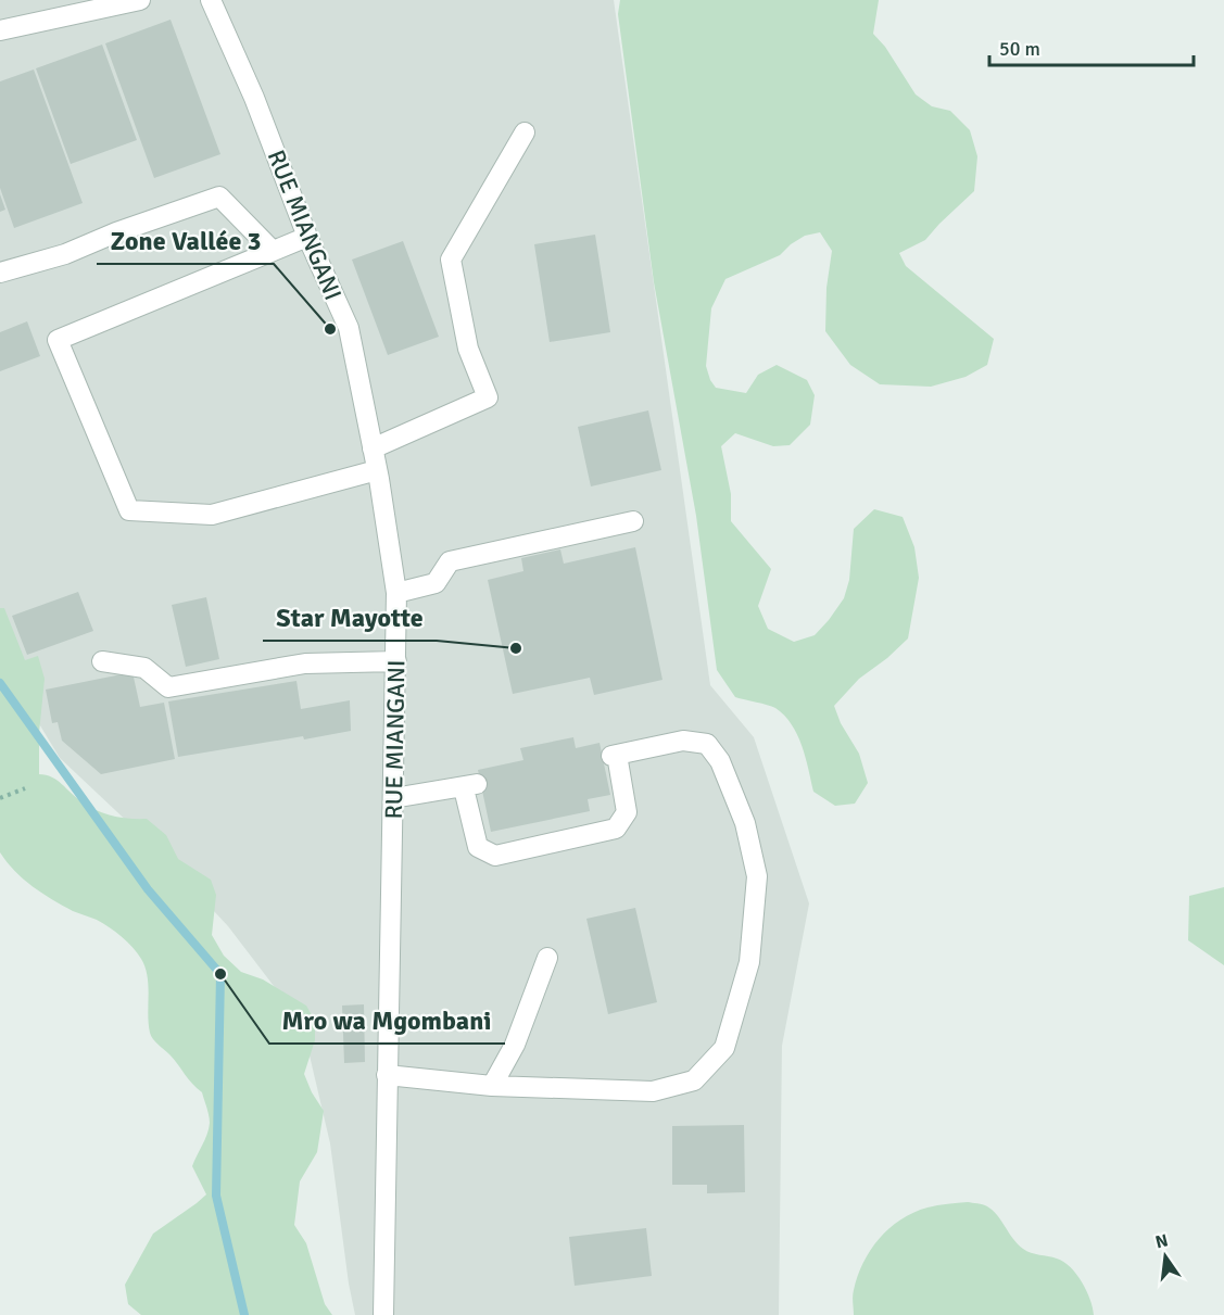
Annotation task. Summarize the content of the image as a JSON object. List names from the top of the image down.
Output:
{
  "streets": {
    "street": ["RUE MIANGANI"]
  },
  "places": ["Zone Vallée 3", "Star Mayotte", "Mro wa Mgombani"],
  "scale_bar": "50 m",
  "north": "top"
}
